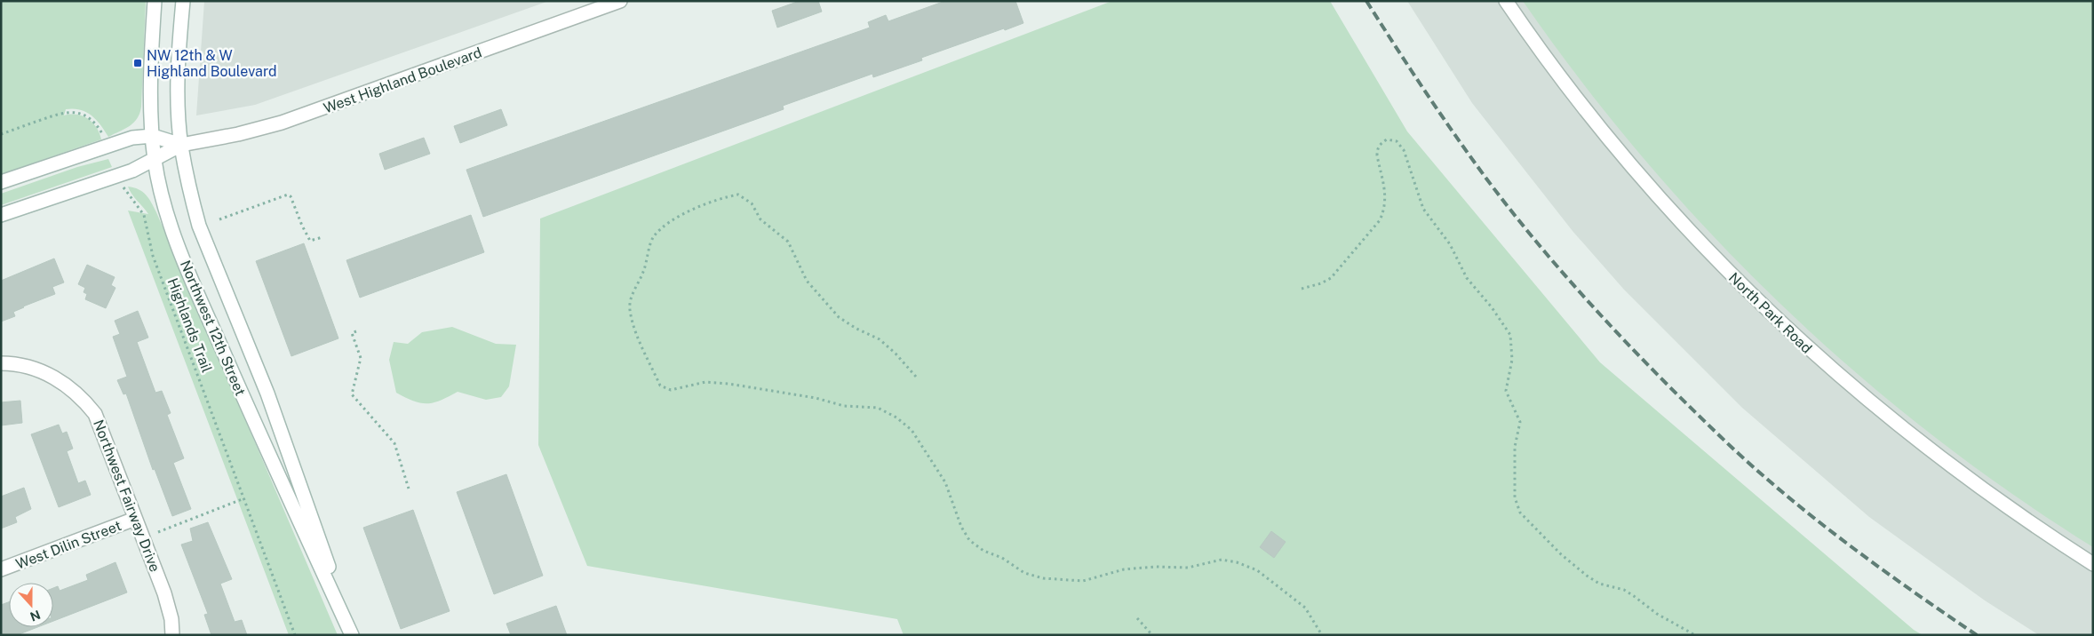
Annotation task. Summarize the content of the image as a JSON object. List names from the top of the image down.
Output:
{
  "streets": {
    "street": [
      "West Highland Boulevard",
      "North Park Road",
      "Northwest 12th Street",
      "Northwest Fairway Drive",
      "West Dilin Street"
    ],
    "path": ["Highlands Trail"]
  },
  "crossings": [
    ["West Highland Boulevard", "Highlands Trail"],
    ["West Highland Boulevard", "Northwest 12th Street"],
    ["Northwest Fairway Drive", "West Dilin Street"]
  ],
  "places": {
    "transit": ["NW 12th & W Highland Boulevard"]
  },
  "north": "bottom"
}
